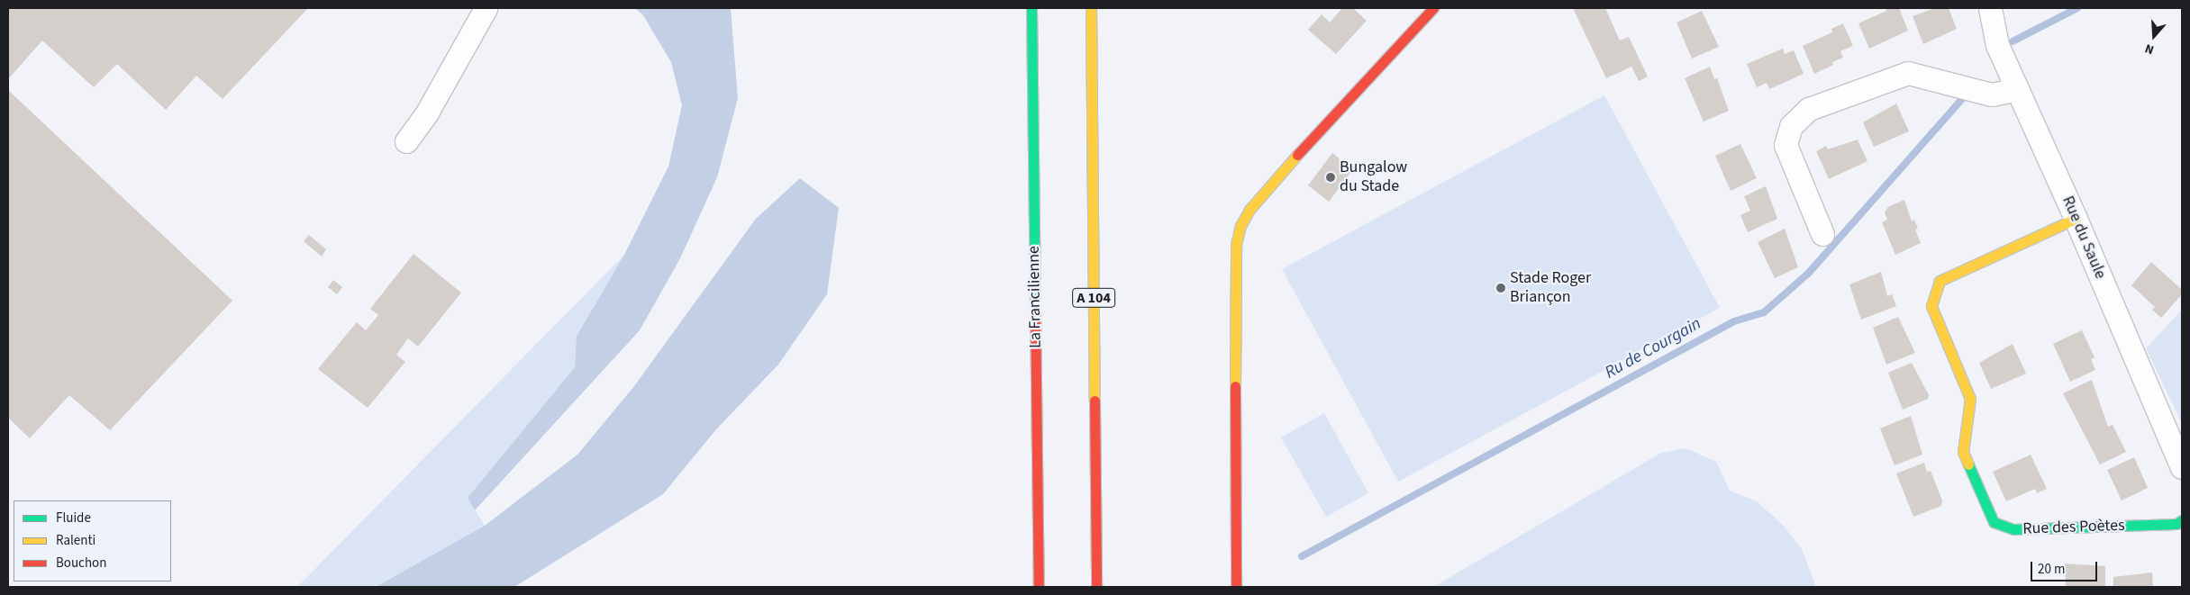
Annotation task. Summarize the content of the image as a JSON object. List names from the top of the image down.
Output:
{
  "streets": {
    "main road": ["La Francilienne", "A 104", "Rue des Poètes"],
    "street": ["Rue du Saule"]
  },
  "crossings": [
    ["Rue du Saule", "Rue des Poètes"]
  ],
  "water": ["Ru de Courgain"],
  "places": ["Bungalow du Stade", "Stade Roger Briançon"],
  "legend": ["Fluide", "Ralenti", "Bouchon"],
  "scale_bar": "20 m",
  "north": "bottom"
}
